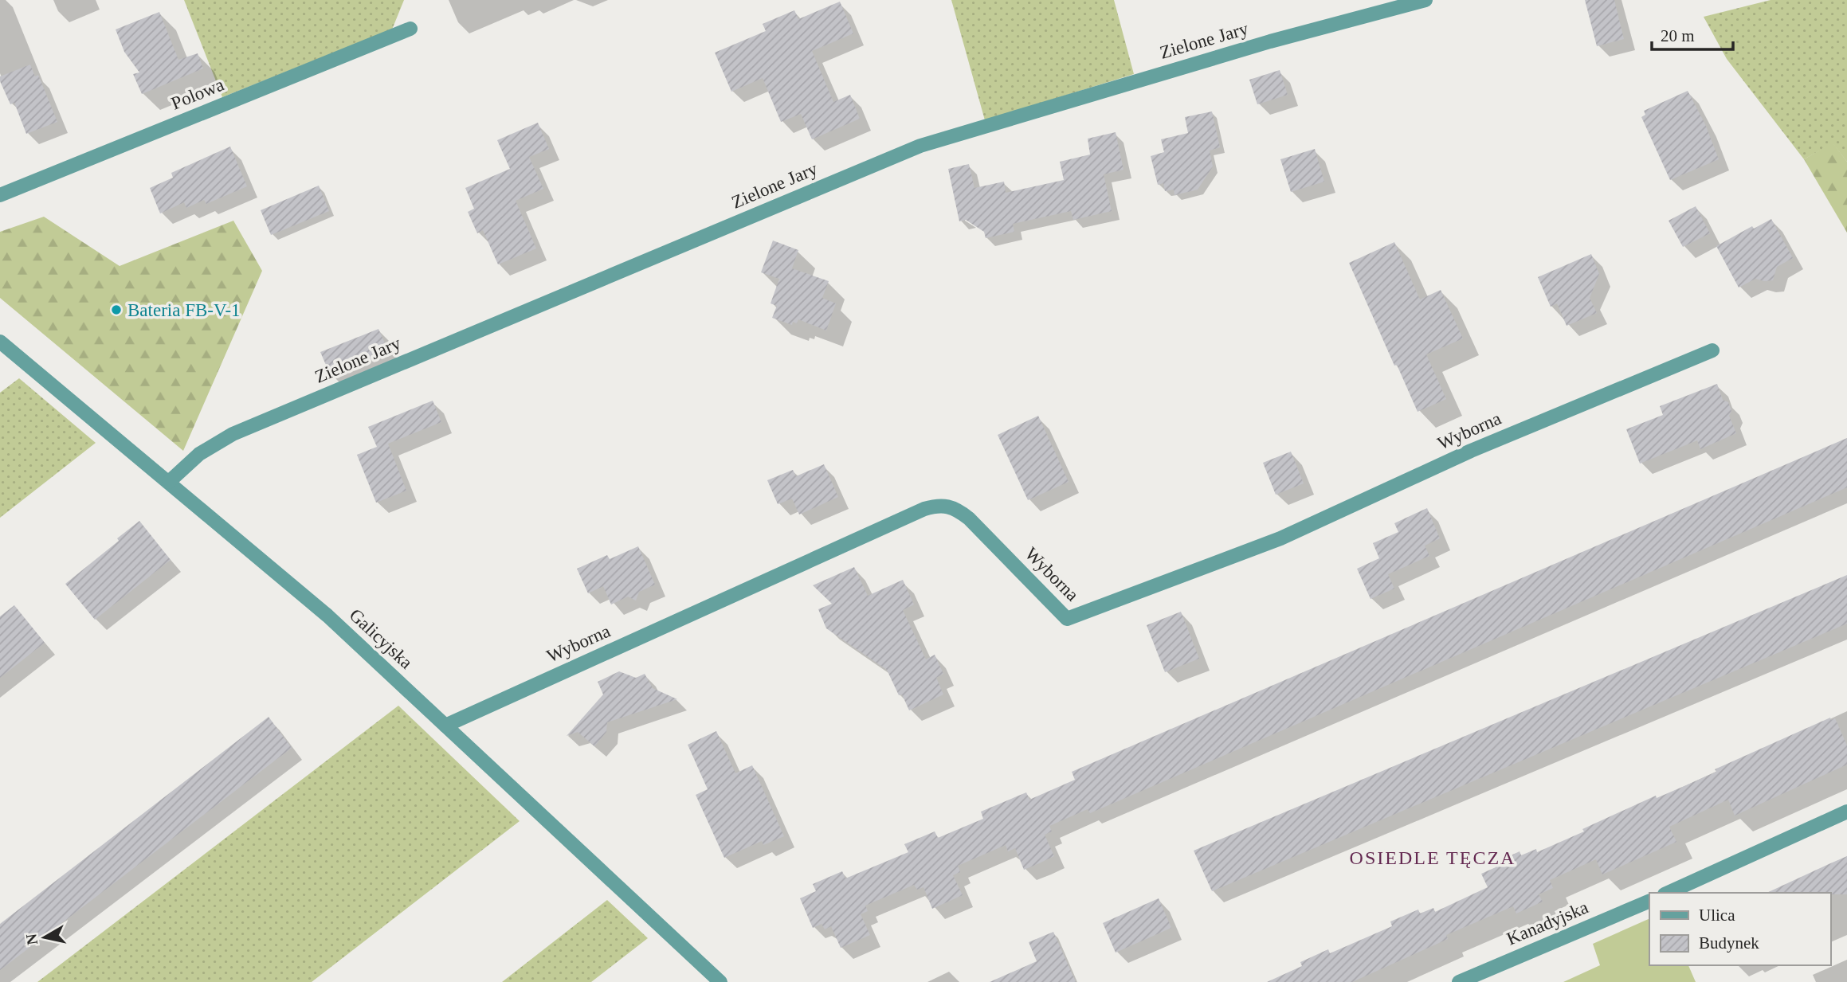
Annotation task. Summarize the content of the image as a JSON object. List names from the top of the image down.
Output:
{
  "streets": {
    "street": [
      "Zielone Jary",
      "Polowa",
      "Wyborna",
      "Galicyjska",
      "Kanadyjska"
    ]
  },
  "crossings": [
    ["Zielone Jary", "Galicyjska"],
    ["Wyborna", "Galicyjska"]
  ],
  "districts": ["OSIEDLE TĘCZA"],
  "places": ["Bateria FB-V-1"],
  "legend": ["Ulica", "Budynek"],
  "scale_bar": "20 m",
  "north": "left"
}
